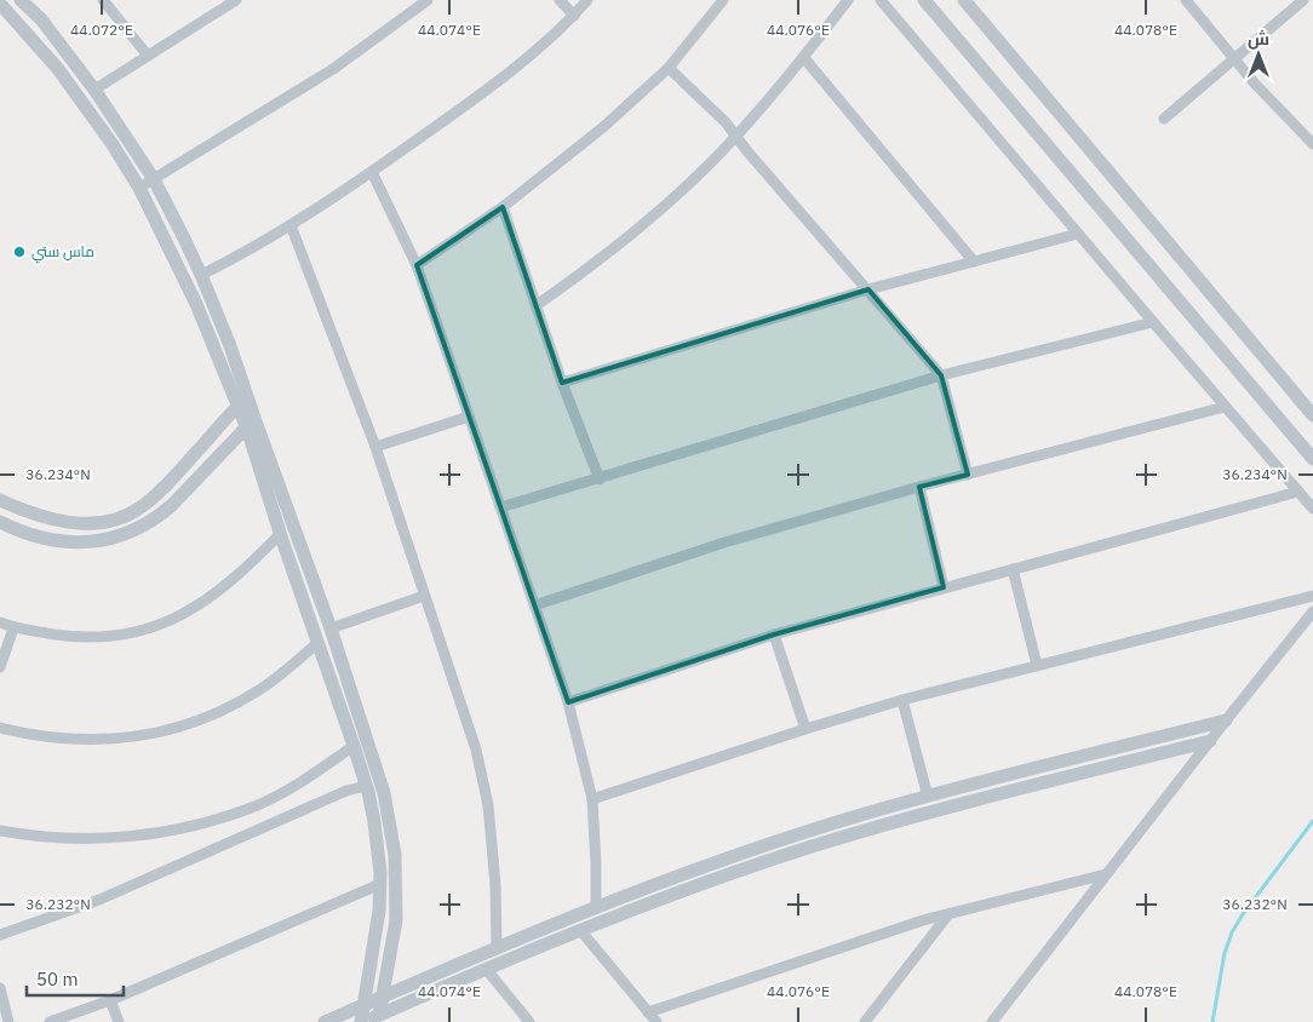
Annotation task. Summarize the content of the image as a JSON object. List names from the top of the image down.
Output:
{
  "places": ["ماس ستي"],
  "scale_bar": "50 m",
  "north": "top",
  "coordinates": [
    "44.072°E",
    "44.074°E",
    "44.076°E",
    "44.078°E",
    "36.234°N",
    "36.232°N"
  ]
}
